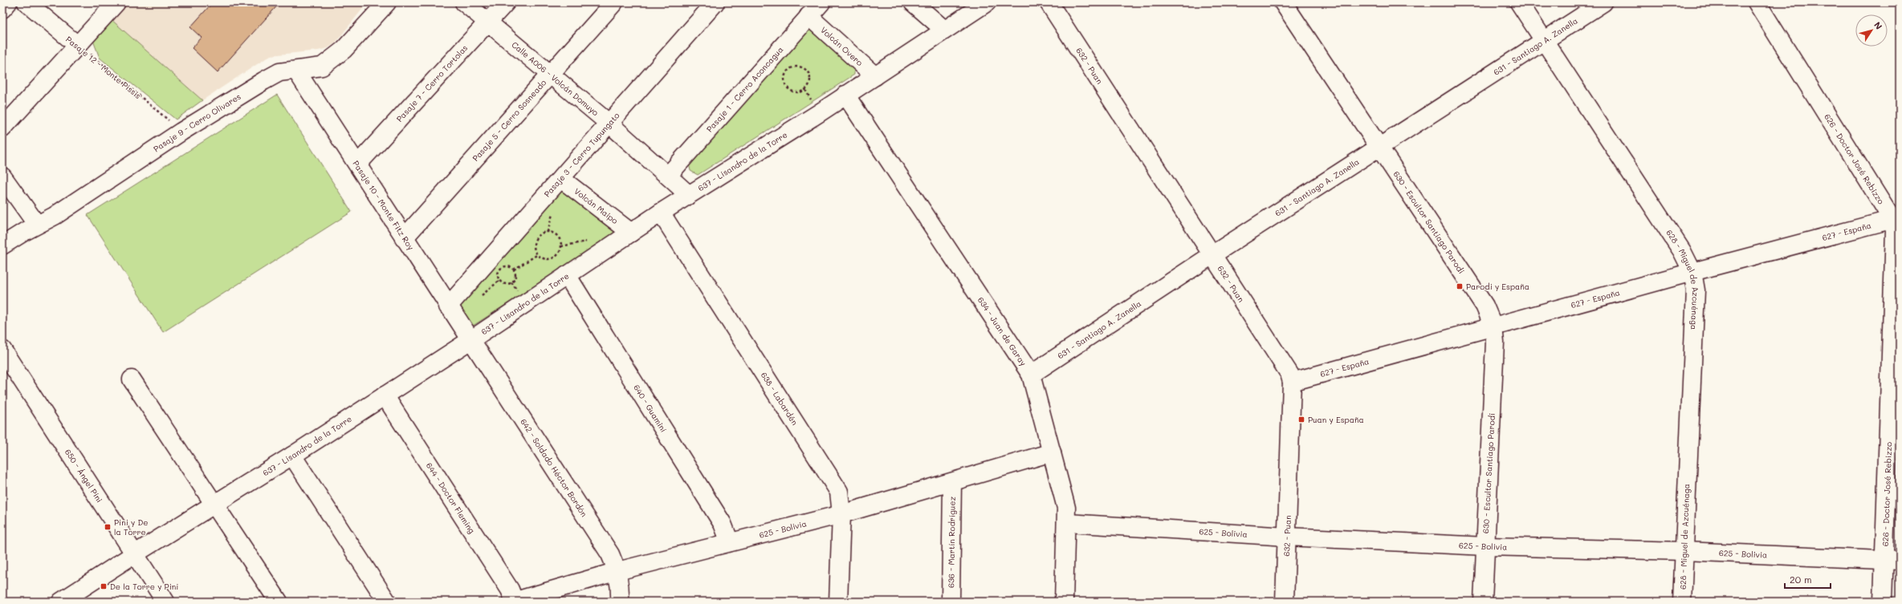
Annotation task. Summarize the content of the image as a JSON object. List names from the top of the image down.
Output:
{
  "streets": {
    "street": [
      "Volcán Overo",
      "631 - Santiago A. Zanella",
      "632 - Puan",
      "Pasaje 12 - Monte Pissis",
      "Calle A006 - Volcán Domuyo",
      "Pasaje 7 - Cerro Tortolas",
      "Pasaje 1 - Cerro Aconcagua",
      "Pasaje 5 - Cerro Sosneado",
      "Pasaje 9 - Cerro Olivares",
      "Pasaje 3 - Cerro Tupungato",
      "626 - Doctor José Rebizzo",
      "637 - Lisandro de la Torre",
      "Pasaje 10 - Monte Fitz Roy",
      "Volcán Maipo",
      "630 - Escultor Santiago Parodi",
      "627 - España",
      "628 - Miguel de Azcuénaga",
      "634 - Juan de Garay",
      "638 - Labardén",
      "640 - Guaminí",
      "642 - Soldado Héctor Bordón",
      "650 - Ángel Pini",
      "644 - Doctor Fleming",
      "625 - Bolivia",
      "636 - Martín Rodríguez"
    ]
  },
  "crossings": [
    ["Volcán Overo", "Pasaje 1 - Cerro Aconcagua"],
    ["Volcán Overo", "637 - Lisandro de la Torre"],
    ["631 - Santiago A. Zanella", "632 - Puan"],
    ["631 - Santiago A. Zanella", "630 - Escultor Santiago Parodi"],
    ["631 - Santiago A. Zanella", "628 - Miguel de Azcuénaga"],
    ["631 - Santiago A. Zanella", "634 - Juan de Garay"],
    ["632 - Puan", "627 - España"],
    ["632 - Puan", "625 - Bolivia"],
    ["Pasaje 12 - Monte Pissis", "Pasaje 9 - Cerro Olivares"],
    ["Calle A006 - Volcán Domuyo", "Pasaje 7 - Cerro Tortolas"],
    ["Calle A006 - Volcán Domuyo", "Pasaje 1 - Cerro Aconcagua"],
    ["Calle A006 - Volcán Domuyo", "Pasaje 5 - Cerro Sosneado"],
    ["Calle A006 - Volcán Domuyo", "Pasaje 3 - Cerro Tupungato"],
    ["Calle A006 - Volcán Domuyo", "637 - Lisandro de la Torre"],
    ["Pasaje 7 - Cerro Tortolas", "Pasaje 10 - Monte Fitz Roy"],
    ["Pasaje 5 - Cerro Sosneado", "Pasaje 10 - Monte Fitz Roy"],
    ["Pasaje 9 - Cerro Olivares", "Pasaje 10 - Monte Fitz Roy"],
    ["Pasaje 3 - Cerro Tupungato", "Pasaje 10 - Monte Fitz Roy"],
    ["Pasaje 3 - Cerro Tupungato", "Volcán Maipo"],
    ["626 - Doctor José Rebizzo", "627 - España"],
    ["626 - Doctor José Rebizzo", "625 - Bolivia"],
    ["637 - Lisandro de la Torre", "Pasaje 10 - Monte Fitz Roy"],
    ["637 - Lisandro de la Torre", "Volcán Maipo"],
    ["637 - Lisandro de la Torre", "634 - Juan de Garay"],
    ["637 - Lisandro de la Torre", "638 - Labardén"],
    ["637 - Lisandro de la Torre", "640 - Guaminí"],
    ["637 - Lisandro de la Torre", "642 - Soldado Héctor Bordón"],
    ["637 - Lisandro de la Torre", "650 - Ángel Pini"],
    ["637 - Lisandro de la Torre", "644 - Doctor Fleming"],
    ["Pasaje 10 - Monte Fitz Roy", "642 - Soldado Héctor Bordón"],
    ["630 - Escultor Santiago Parodi", "627 - España"],
    ["630 - Escultor Santiago Parodi", "625 - Bolivia"],
    ["627 - España", "628 - Miguel de Azcuénaga"],
    ["628 - Miguel de Azcuénaga", "625 - Bolivia"],
    ["634 - Juan de Garay", "625 - Bolivia"],
    ["638 - Labardén", "625 - Bolivia"],
    ["640 - Guaminí", "625 - Bolivia"],
    ["642 - Soldado Héctor Bordón", "625 - Bolivia"],
    ["644 - Doctor Fleming", "625 - Bolivia"],
    ["625 - Bolivia", "636 - Martín Rodríguez"]
  ],
  "places": {
    "transit": [
      "Parodi y España",
      "Puan y España",
      "Pini y De la Torre",
      "De la Torre y Pini"
    ]
  },
  "scale_bar": "20 m",
  "north": "top right"
}
